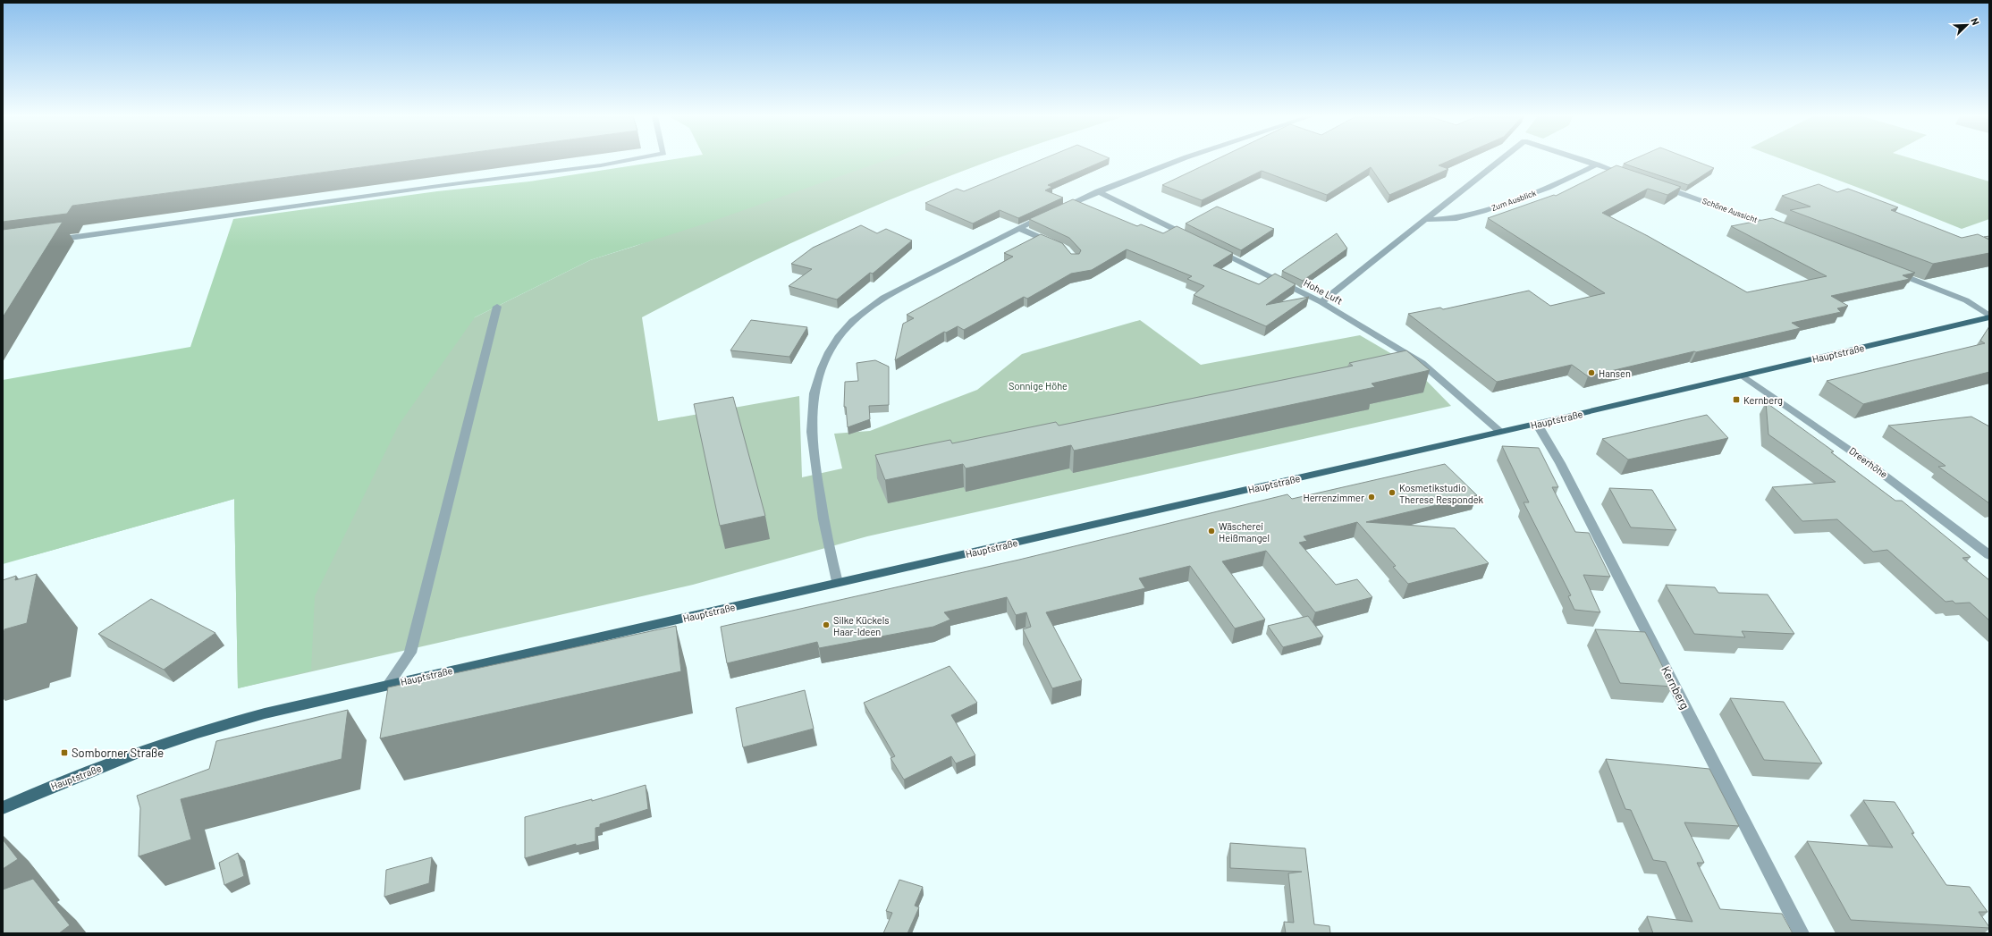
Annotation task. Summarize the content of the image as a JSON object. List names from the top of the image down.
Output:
{
  "streets": {
    "main road": ["Hauptstraße"],
    "street": [
      "Zum Ausblick",
      "Schöne Aussicht",
      "Hohe Luft",
      "Dreerhöhe",
      "Kernberg"
    ]
  },
  "crossings": [
    ["Hohe Luft", "Hauptstraße"],
    ["Hauptstraße", "Dreerhöhe"],
    ["Hauptstraße", "Kernberg"]
  ],
  "parks": ["Sonnige Höhe"],
  "places": {
    "other": [
      "Hansen",
      "Kosmetikstudio Therese Respondek",
      "Herrenzimmer",
      "Wäscherei Heißmangel",
      "Silke Kückels Haar-Ideen"
    ],
    "transit": ["Kernberg", "Somborner Straße"]
  },
  "north": "top right"
}
